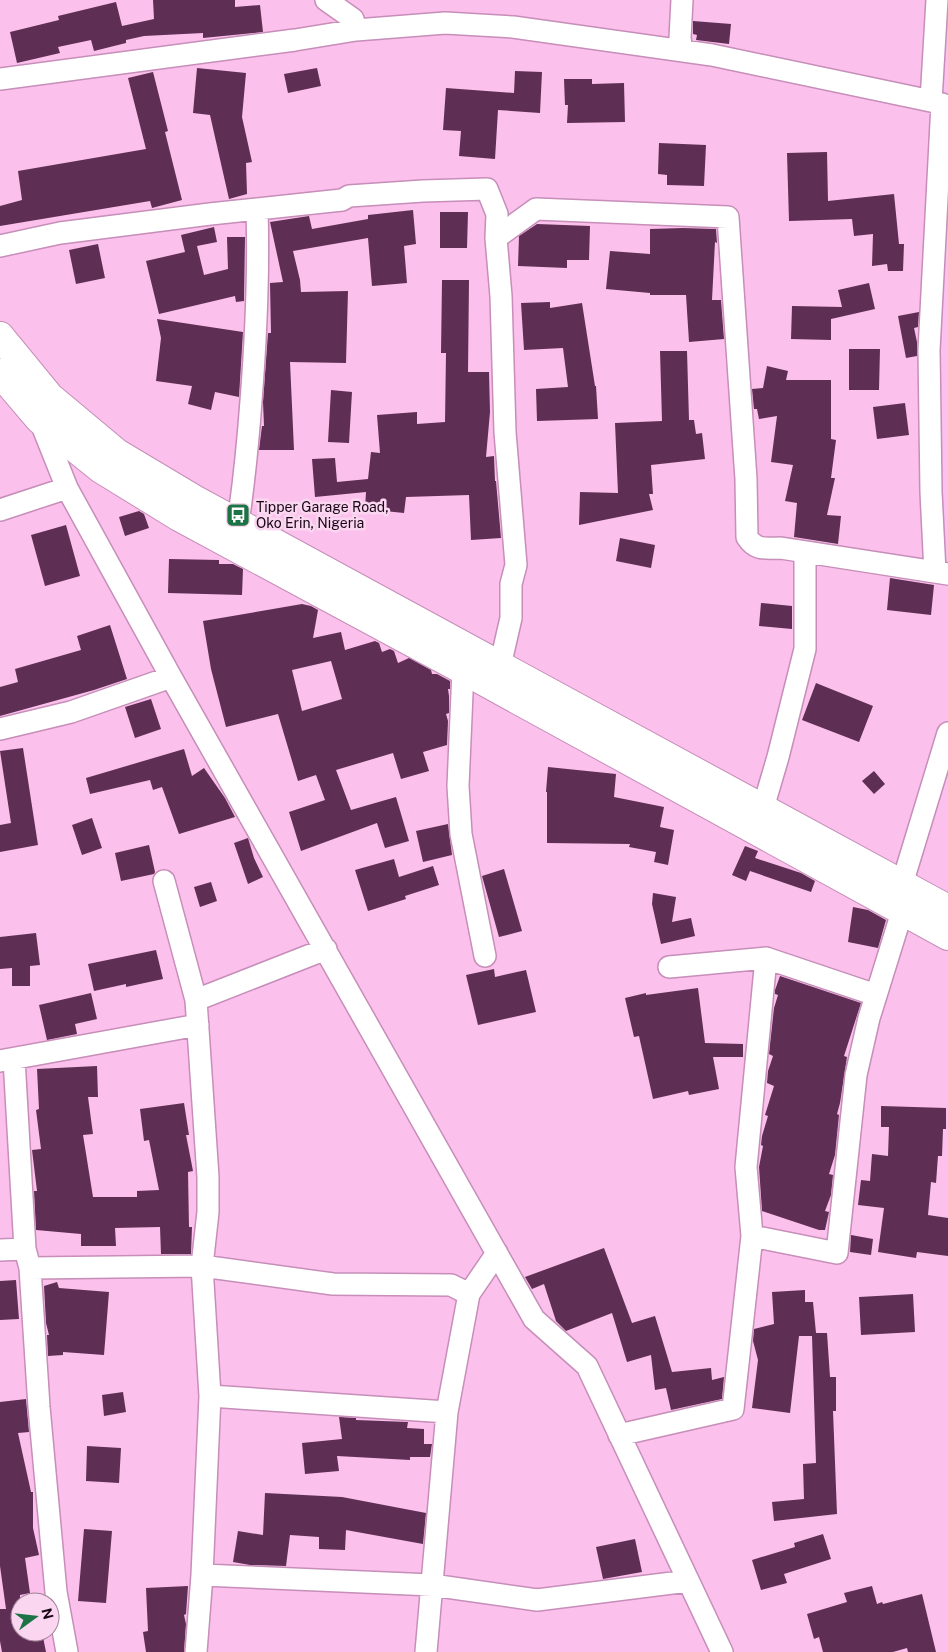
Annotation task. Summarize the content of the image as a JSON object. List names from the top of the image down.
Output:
{
  "places": {
    "bus stop": ["Tipper Garage Road, Oko Erin, Nigeria"]
  },
  "north": "right"
}
